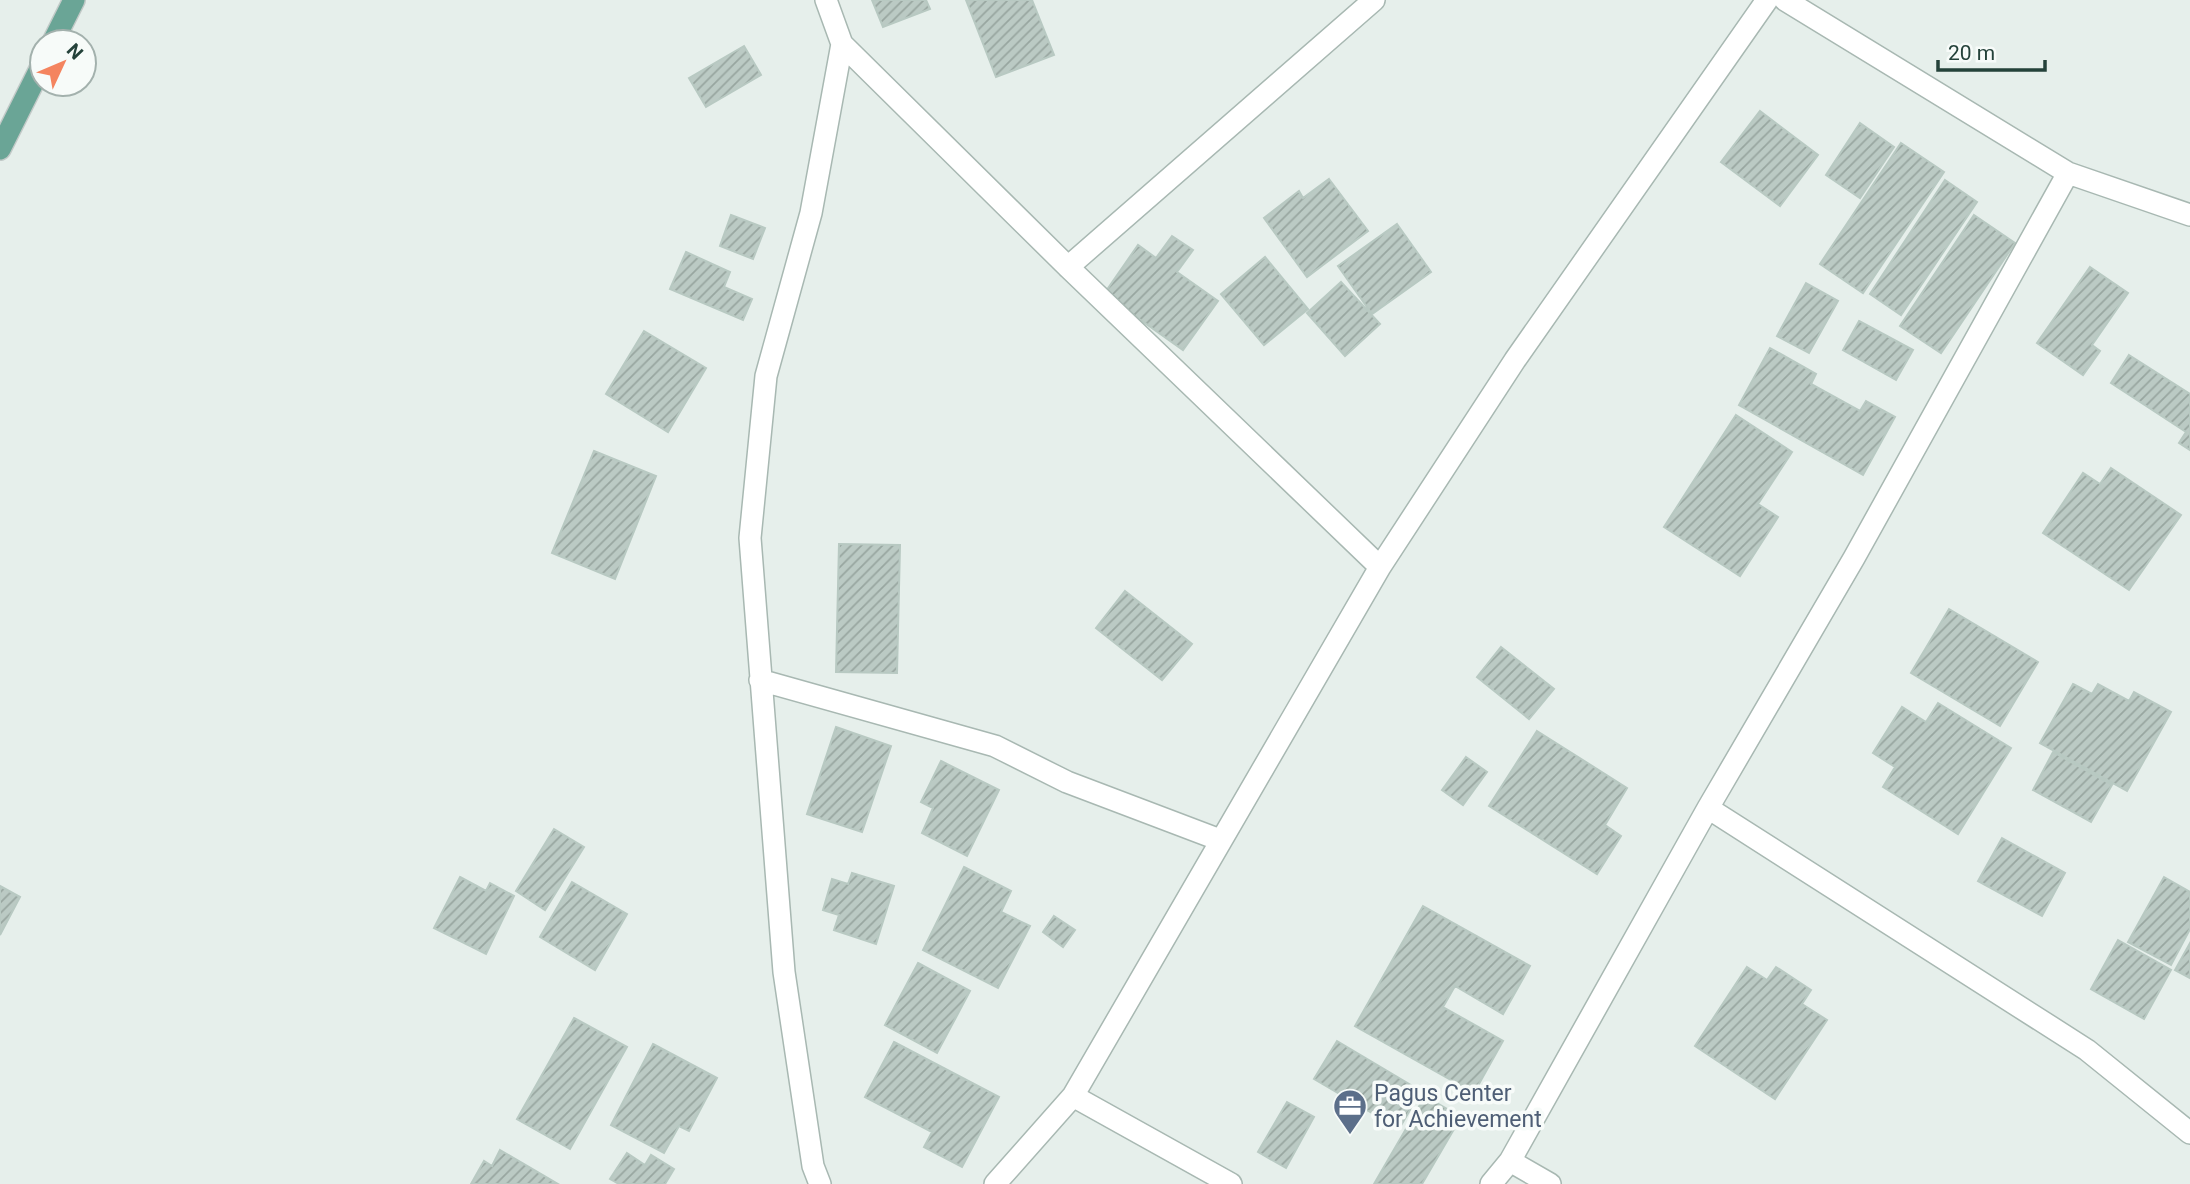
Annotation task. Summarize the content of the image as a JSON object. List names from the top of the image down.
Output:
{
  "places": {
    "office": ["Pagus Center for Achievement"]
  },
  "scale_bar": "20 m",
  "north": "top right"
}
